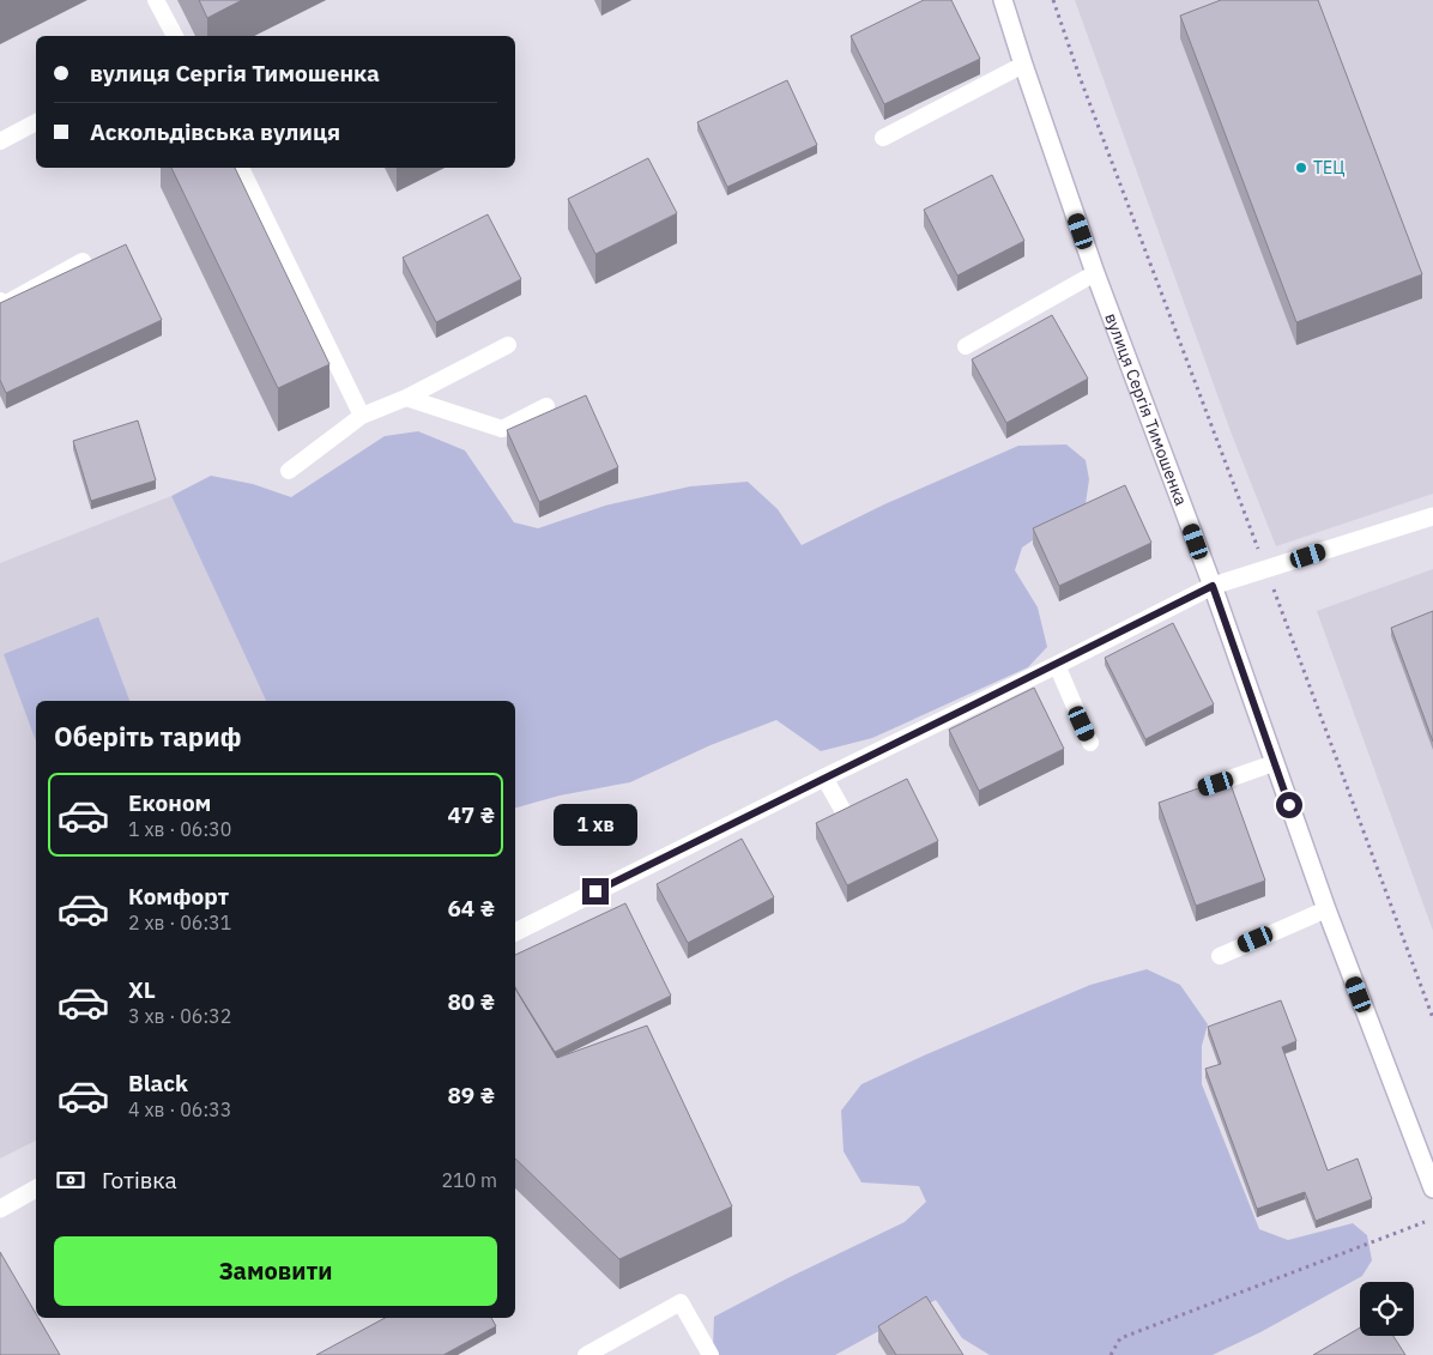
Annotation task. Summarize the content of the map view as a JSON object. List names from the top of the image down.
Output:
{
  "streets": {
    "street": ["вулиця Сергія Тимошенка"]
  },
  "places": ["ТЕЦ"],
  "page": {
    "banner": ["вулиця Сергія Тимошенка", "Аскольдівська вулиця"],
    "heading": "Оберіть тариф",
    "list": [
      {
        "name": "Економ",
        "note": "1 хв · 06:30",
        "value": "47 ₴"
      },
      {
        "name": "Комфорт",
        "note": "2 хв · 06:31",
        "value": "64 ₴"
      },
      {
        "name": "XL",
        "note": "3 хв · 06:32",
        "value": "80 ₴"
      },
      {
        "name": "Black",
        "note": "4 хв · 06:33",
        "value": "89 ₴"
      }
    ],
    "bubble": "1 хв",
    "pay": ["Готівка", "210 m"],
    "buttons": "Замовити"
  }
}
